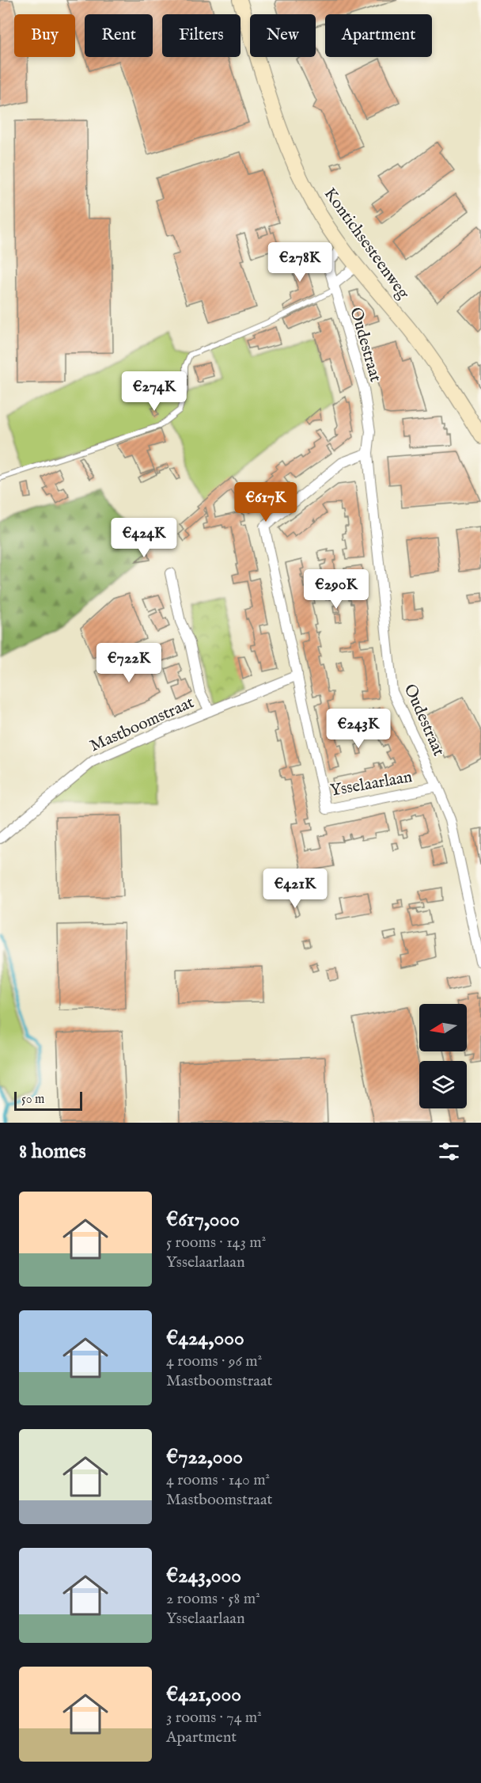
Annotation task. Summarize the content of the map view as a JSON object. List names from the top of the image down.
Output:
{
  "streets": {
    "street": [
      "Kontichsesteenweg",
      "Oudestraat",
      "Mastboomstraat",
      "Ysselaarlaan"
    ]
  },
  "crossings": [
    ["Kontichsesteenweg", "Oudestraat"],
    ["Oudestraat", "Ysselaarlaan"],
    ["Mastboomstraat", "Ysselaarlaan"]
  ],
  "scale_bar": "50 m",
  "north": "left",
  "page": {
    "chip": [
      "Buy",
      "Rent",
      "Filters",
      "New",
      "Apartment"
    ],
    "price": [
      "€278K",
      "€274K",
      "€617K",
      "€424K",
      "€290K",
      "€722K",
      "€243K",
      "€421K"
    ],
    "scale": "50 m",
    "heading": "8 homes",
    "list": [
      {
        "name": "€617,000",
        "note": "5 rooms · 143 m² · Ysselaarlaan"
      },
      {
        "name": "€424,000",
        "note": "4 rooms · 96 m² · Mastboomstraat"
      },
      {
        "name": "€722,000",
        "note": "4 rooms · 140 m² · Mastboomstraat"
      },
      {
        "name": "€243,000",
        "note": "2 rooms · 58 m² · Ysselaarlaan"
      },
      {
        "name": "€421,000",
        "note": "3 rooms · 74 m² · Apartment"
      }
    ]
  }
}
